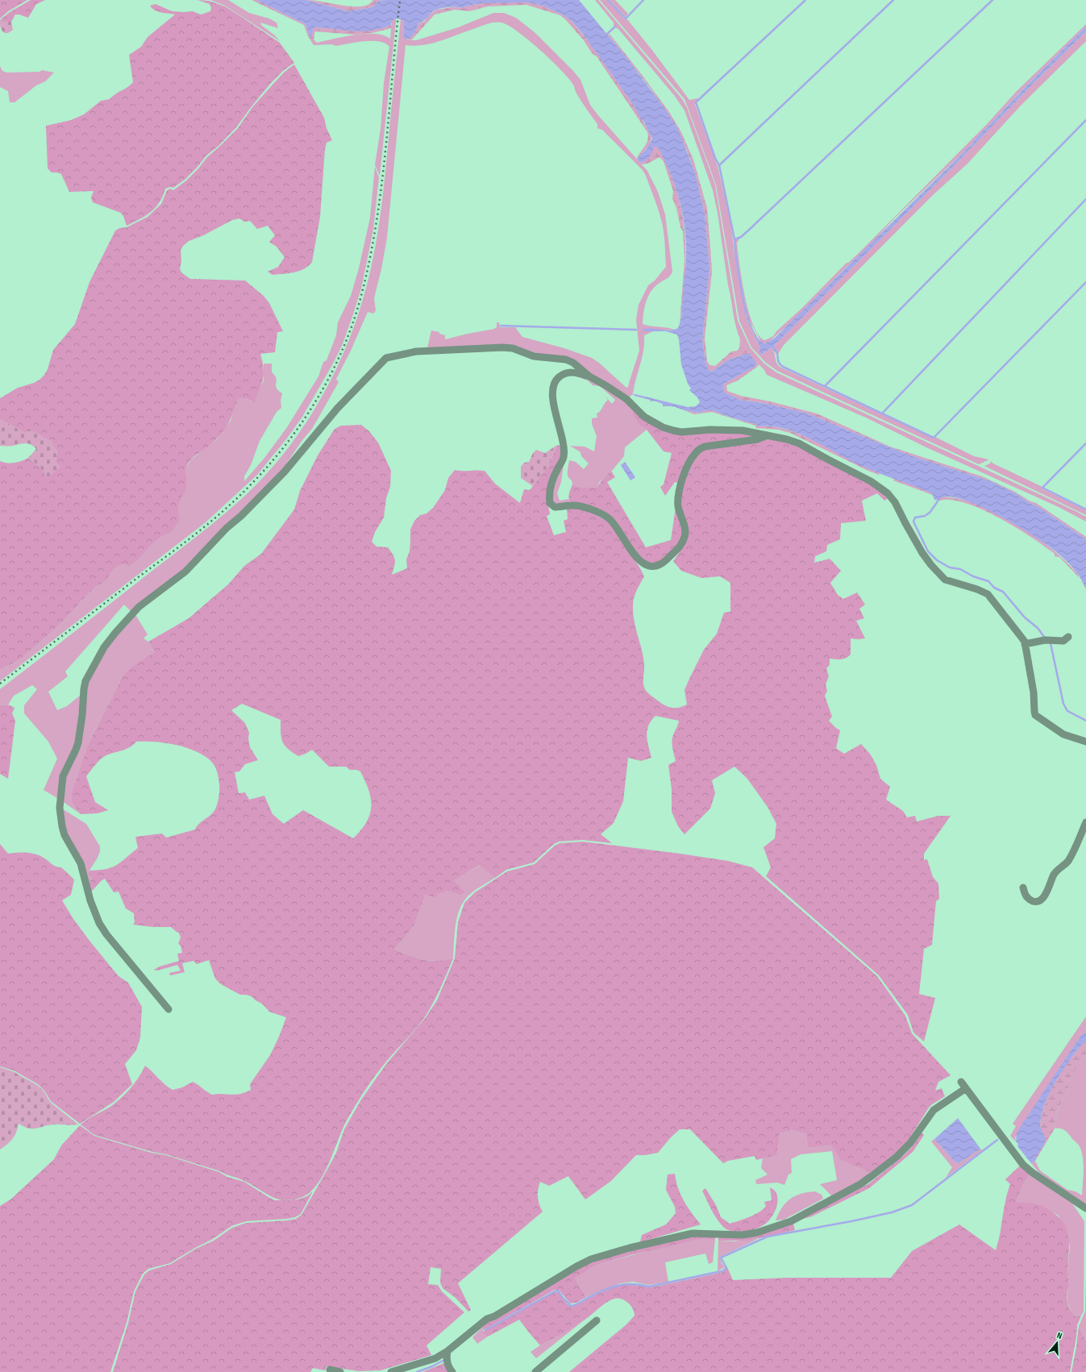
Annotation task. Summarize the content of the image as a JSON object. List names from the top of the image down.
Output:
{
  "north": "top"
}
